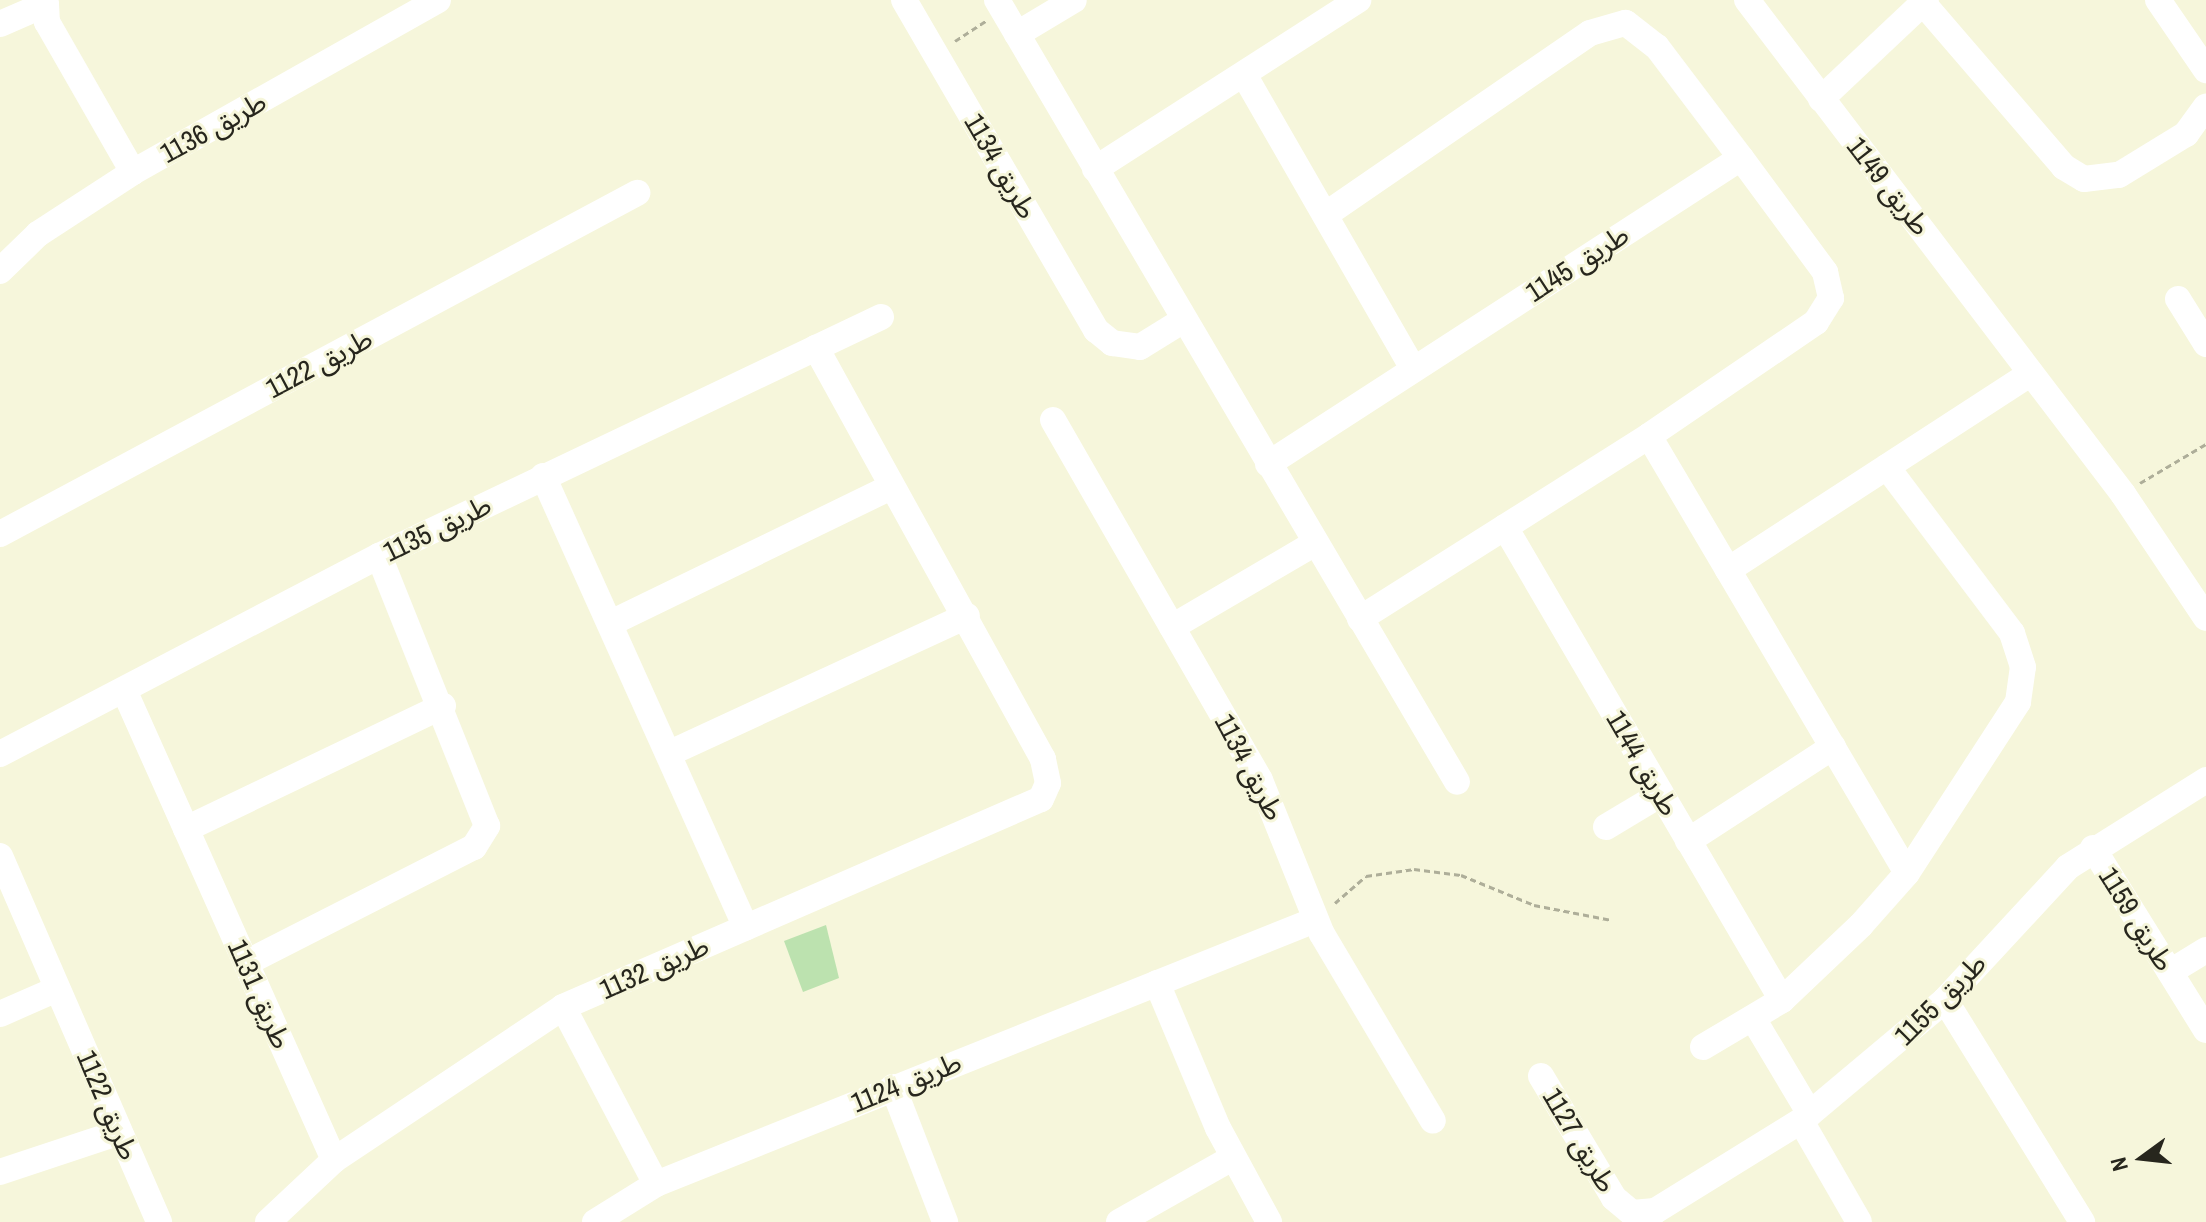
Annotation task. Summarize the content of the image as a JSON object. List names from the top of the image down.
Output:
{
  "streets": {
    "street": [
      "طريق 1136",
      "طريق 1134",
      "طريق 1149",
      "طريق 1145",
      "طريق 1122",
      "طريق 1135",
      "طريق 1144",
      "طريق 1159",
      "طريق 1132",
      "طريق 1131",
      "طريق 1155",
      "طريق 1124",
      "طريق 1127"
    ]
  },
  "crossings": [
    ["طريق 1134", "طريق 1124"],
    ["طريق 1135", "طريق 1131"],
    ["طريق 1159", "طريق 1155"],
    ["طريق 1132", "طريق 1131"],
    ["طريق 1155", "طريق 1127"]
  ],
  "north": "left"
}
